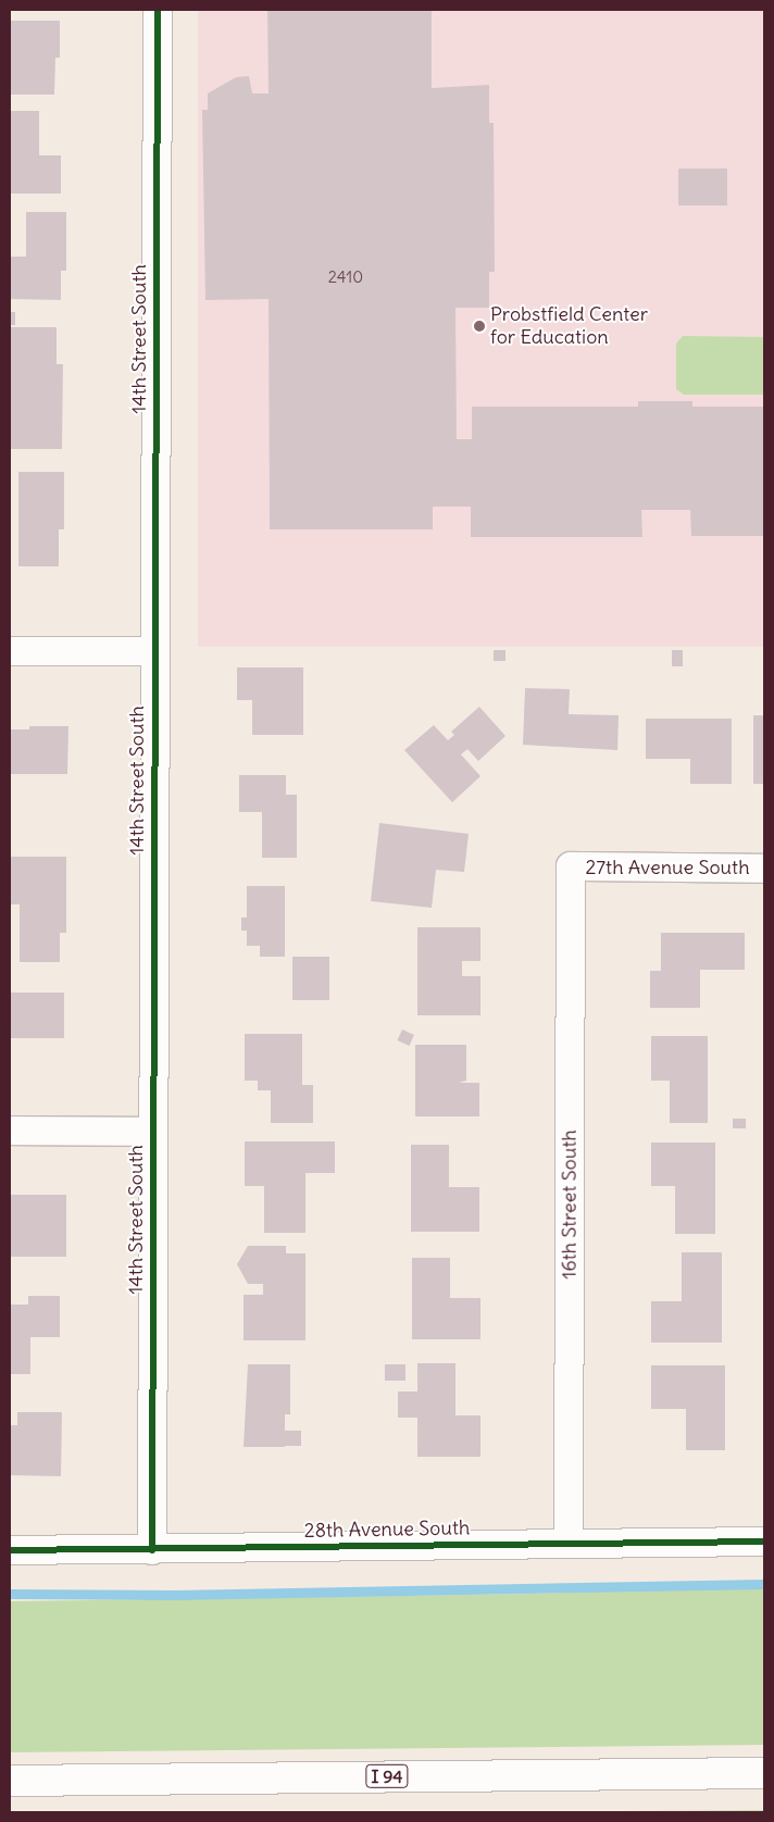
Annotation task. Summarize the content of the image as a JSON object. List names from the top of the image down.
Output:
{
  "streets": {
    "highway": ["I 94"],
    "street": [
      "14th Street South",
      "27th Avenue South",
      "16th Street South",
      "28th Avenue South"
    ]
  },
  "crossings": [
    ["14th Street South", "28th Avenue South"],
    ["27th Avenue South", "16th Street South"],
    ["16th Street South", "28th Avenue South"]
  ],
  "places": ["Probstfield Center for Education"],
  "house_numbers": ["2410"]
}
